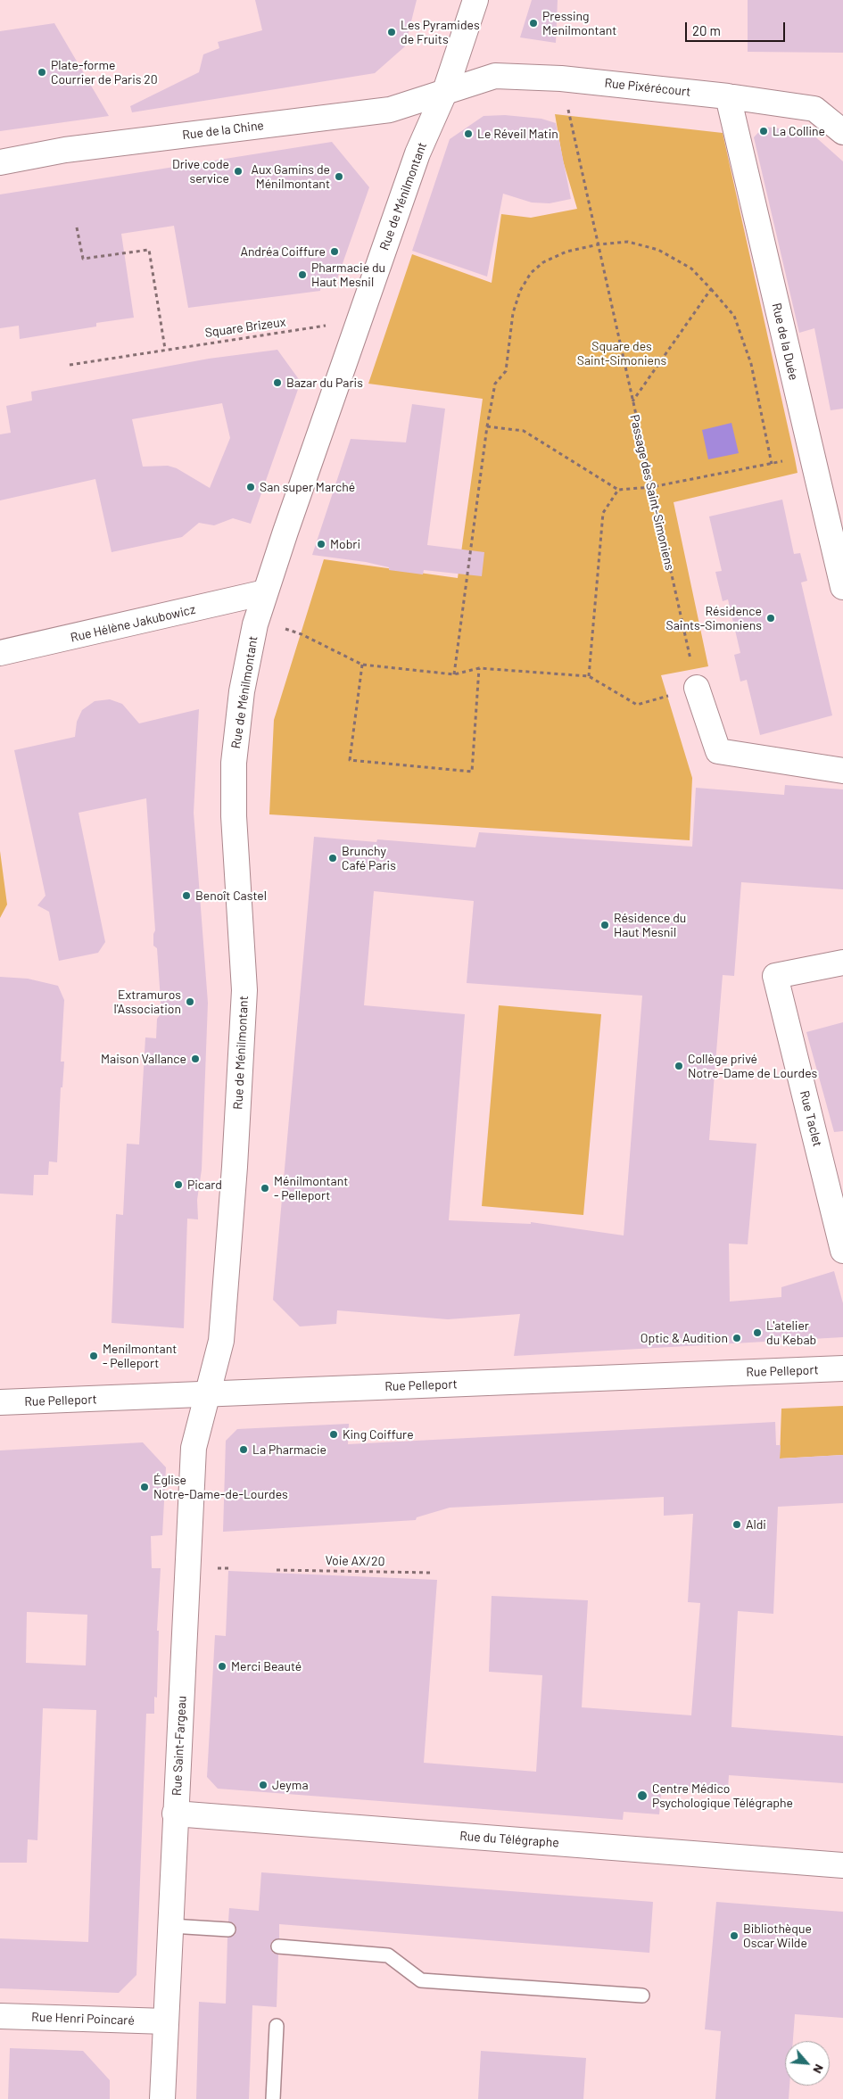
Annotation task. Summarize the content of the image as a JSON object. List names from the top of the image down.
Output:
{
  "streets": {
    "street": [
      "Rue Pixérécourt",
      "Rue de la Chine",
      "Rue de Ménilmontant",
      "Rue de la Duée",
      "Rue Hélène Jakubowicz",
      "Rue Taclet",
      "Rue Pelleport",
      "Rue Saint-Fargeau",
      "Rue du Télégraphe",
      "Rue Henri Poincaré"
    ],
    "path": ["Square Brizeux", "Passage des Saint-Simoniens", "Voie AX/20"]
  },
  "crossings": [
    ["Rue Pixérécourt", "Rue de la Chine"],
    ["Rue Pixérécourt", "Rue de Ménilmontant"],
    ["Rue Pixérécourt", "Rue de la Duée"],
    ["Rue de la Chine", "Rue de Ménilmontant"],
    ["Rue de Ménilmontant", "Rue Hélène Jakubowicz"],
    ["Rue de Ménilmontant", "Rue Pelleport"],
    ["Rue de Ménilmontant", "Rue Saint-Fargeau"],
    ["Rue Pelleport", "Rue Saint-Fargeau"],
    ["Rue Saint-Fargeau", "Rue du Télégraphe"],
    ["Rue Saint-Fargeau", "Rue Henri Poincaré"]
  ],
  "parks": ["Square des Saint-Simoniens"],
  "places": [
    "Pressing Menilmontant",
    "Les Pyramides de Fruits",
    "Plate-forme Courrier de Paris 20",
    "La Colline",
    "Le Réveil Matin",
    "Drive code service",
    "Aux Gamins de Ménilmontant",
    "Andréa Coiffure",
    "Pharmacie du Haut Mesnil",
    "Bazar du Paris",
    "San super Marché",
    "Mobri",
    "Résidence Saints-Simoniens",
    "Brunchy Café Paris",
    "Benoît Castel",
    "Résidence du Haut Mesnil",
    "Extramuros l'Association",
    "Maison Vallance",
    "Collège privé Notre-Dame de Lourdes",
    "Picard",
    "Ménilmontant - Pelleport",
    "L'atelier du Kebab",
    "Optic & Audition",
    "Menilmontant - Pelleport",
    "King Coiffure",
    "La Pharmacie",
    "Église Notre-Dame-de-Lourdes",
    "Aldi",
    "Merci Beauté",
    "Jeyma",
    "Centre Médico Psychologique Télégraphe",
    "Bibliothèque Oscar Wilde"
  ],
  "scale_bar": "20 m",
  "north": "bottom right"
}
